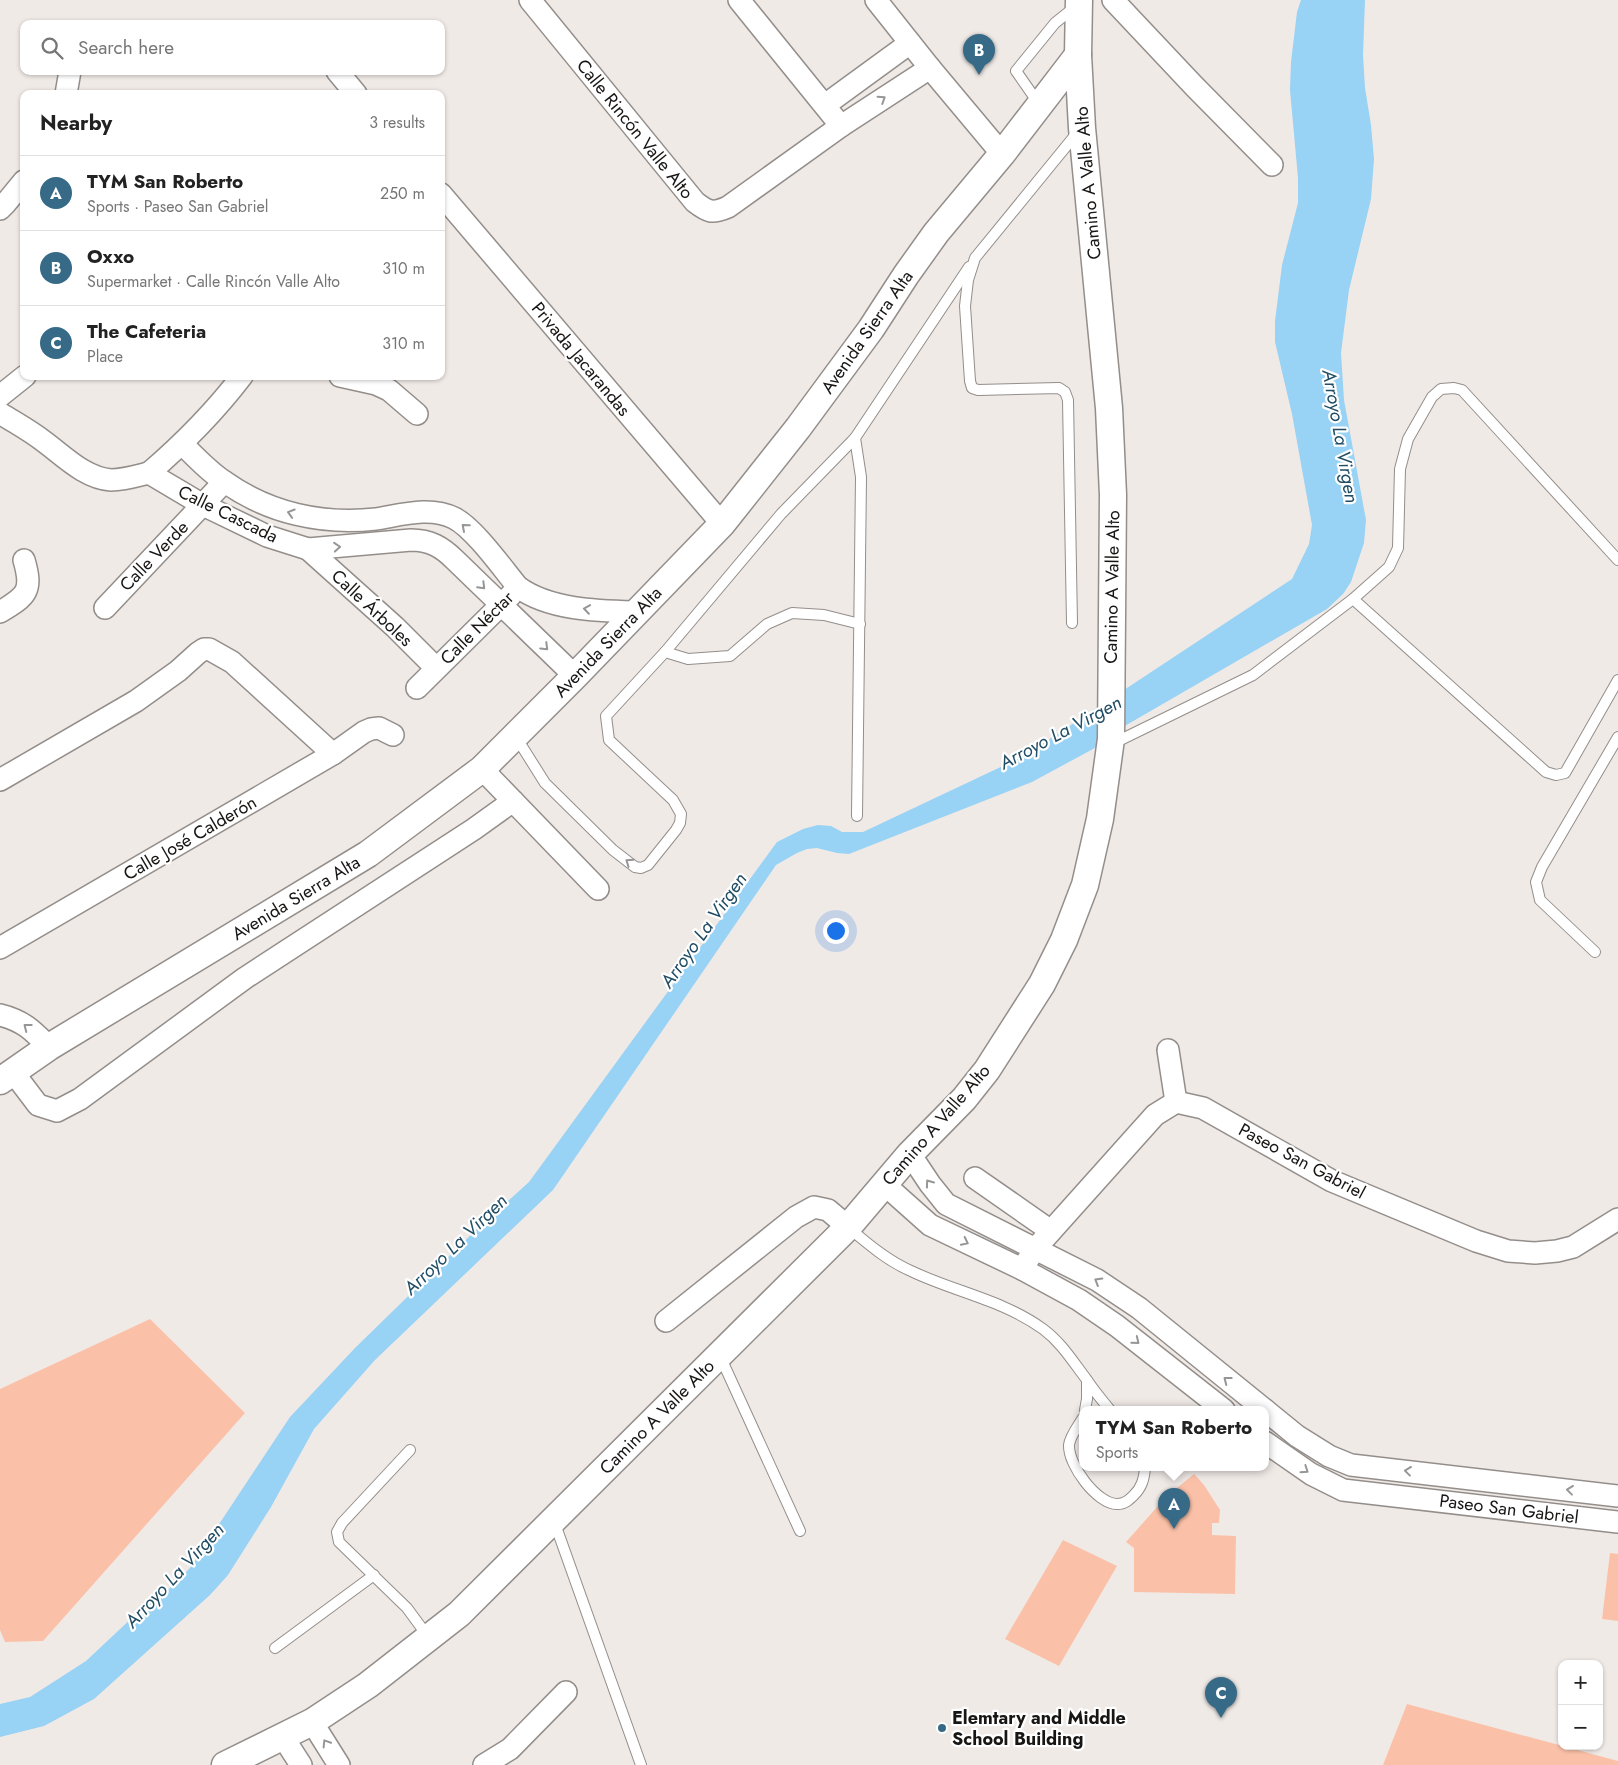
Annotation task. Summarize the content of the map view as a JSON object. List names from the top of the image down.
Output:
{
  "streets": {
    "street": [
      "Calle Rincón Valle Alto",
      "Camino A Valle Alto",
      "Avenida Sierra Alta",
      "Privada Jacarandas",
      "Calle Cascada",
      "Calle Verde",
      "Calle Árboles",
      "Calle Néctar",
      "Calle José Calderón",
      "Paseo San Gabriel"
    ]
  },
  "crossings": [
    ["Camino A Valle Alto", "Avenida Sierra Alta"],
    ["Camino A Valle Alto", "Paseo San Gabriel"],
    ["Avenida Sierra Alta", "Privada Jacarandas"],
    ["Avenida Sierra Alta", "Calle Cascada"],
    ["Calle Cascada", "Calle Verde"],
    ["Calle Cascada", "Calle Árboles"],
    ["Calle Cascada", "Calle Néctar"],
    ["Calle Árboles", "Calle Néctar"]
  ],
  "water": ["Arroyo La Virgen"],
  "places": ["Elemtary and Middle School Building"],
  "page": {
    "search": "Search here",
    "pins": ["B", "A", "C"],
    "heading": ["Nearby", "3 results"],
    "list": [
      {
        "mark": "A",
        "name": "TYM San Roberto",
        "note": "Sports · Paseo San Gabriel",
        "value": "250 m"
      },
      {
        "mark": "B",
        "name": "Oxxo",
        "note": "Supermarket · Calle Rincón Valle Alto",
        "value": "310 m"
      },
      {
        "mark": "C",
        "name": "The Cafeteria",
        "note": "Place",
        "value": "310 m"
      }
    ],
    "popup": ["TYM San Roberto", "Sports"],
    "map_buttons": ["+", "−"]
  }
}
